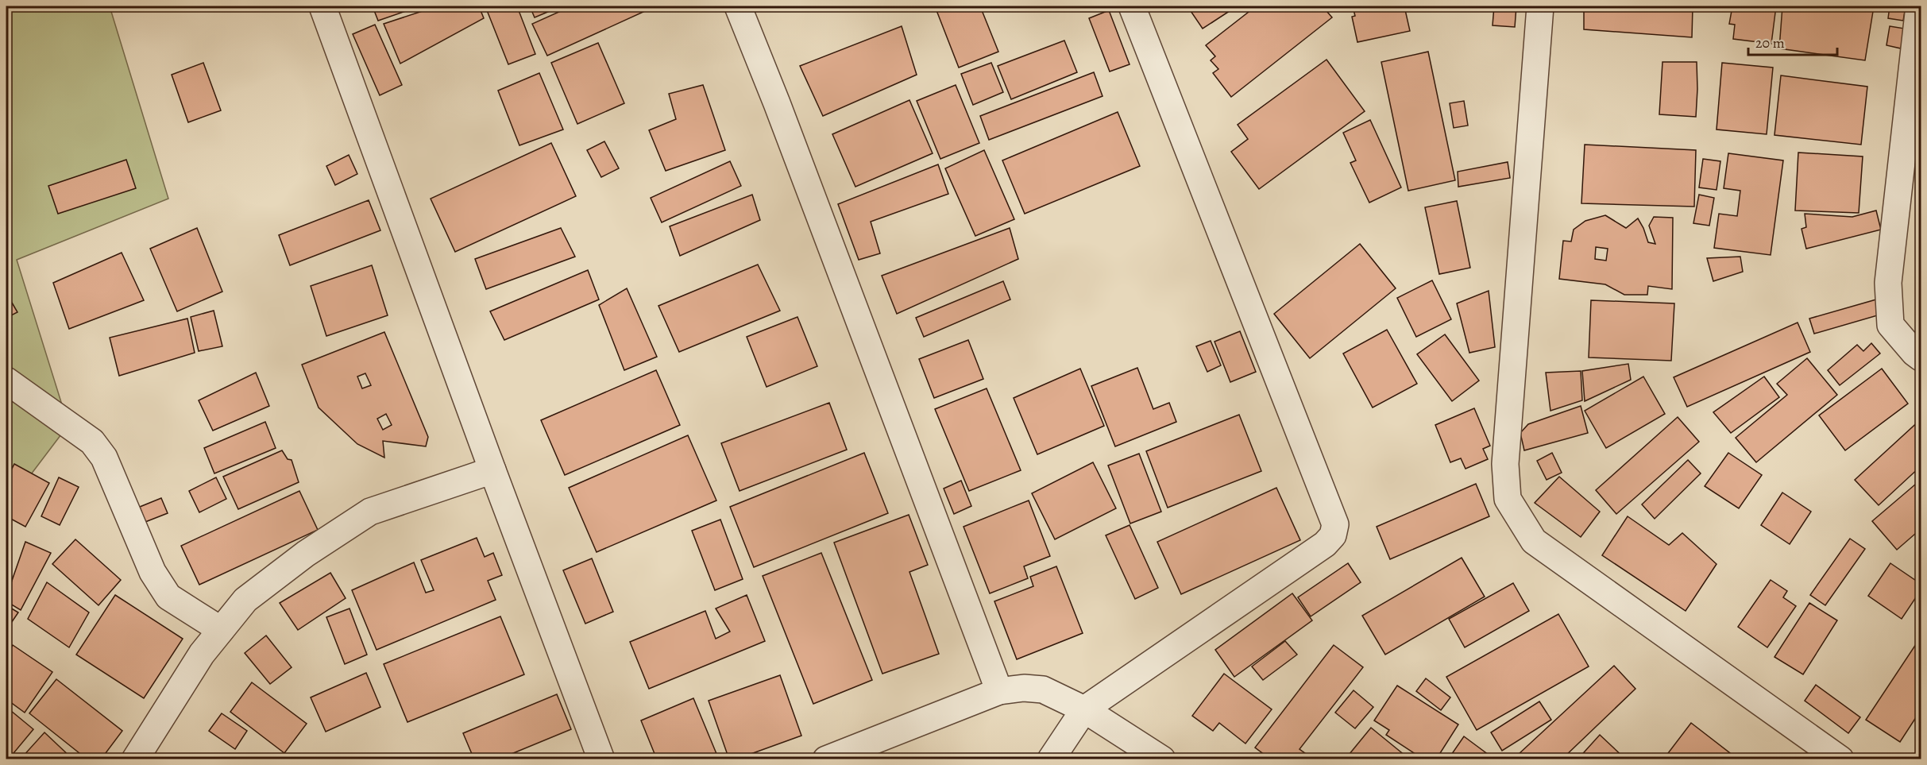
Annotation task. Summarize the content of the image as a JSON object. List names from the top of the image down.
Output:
{
  "scale_bar": "20 m"
}
